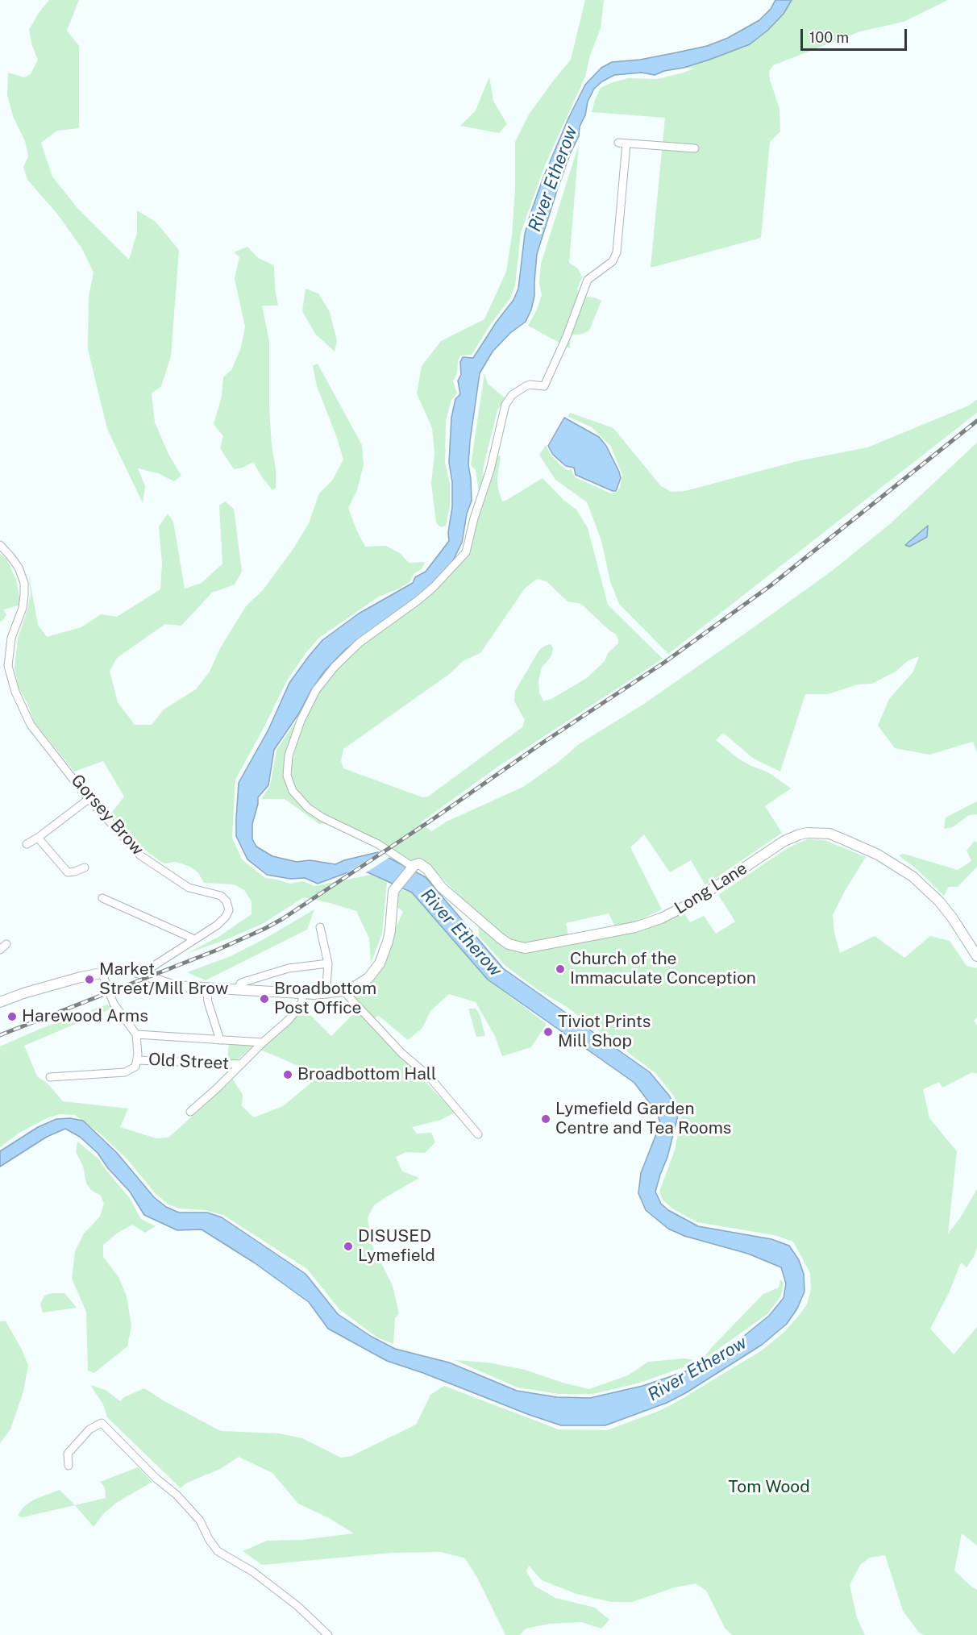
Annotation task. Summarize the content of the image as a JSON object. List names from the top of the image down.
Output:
{
  "streets": {
    "street": ["Gorsey Brow", "Long Lane", "Old Street"]
  },
  "water": ["River Etherow"],
  "parks": ["Tom Wood"],
  "places": [
    "Church of the Immaculate Conception",
    "Market Street/Mill Brow",
    "Broadbottom Post Office",
    "Harewood Arms",
    "Tiviot Prints Mill Shop",
    "Broadbottom Hall",
    "Lymefield Garden Centre and Tea Rooms",
    "DISUSED Lymefield"
  ],
  "scale_bar": "100 m"
}
